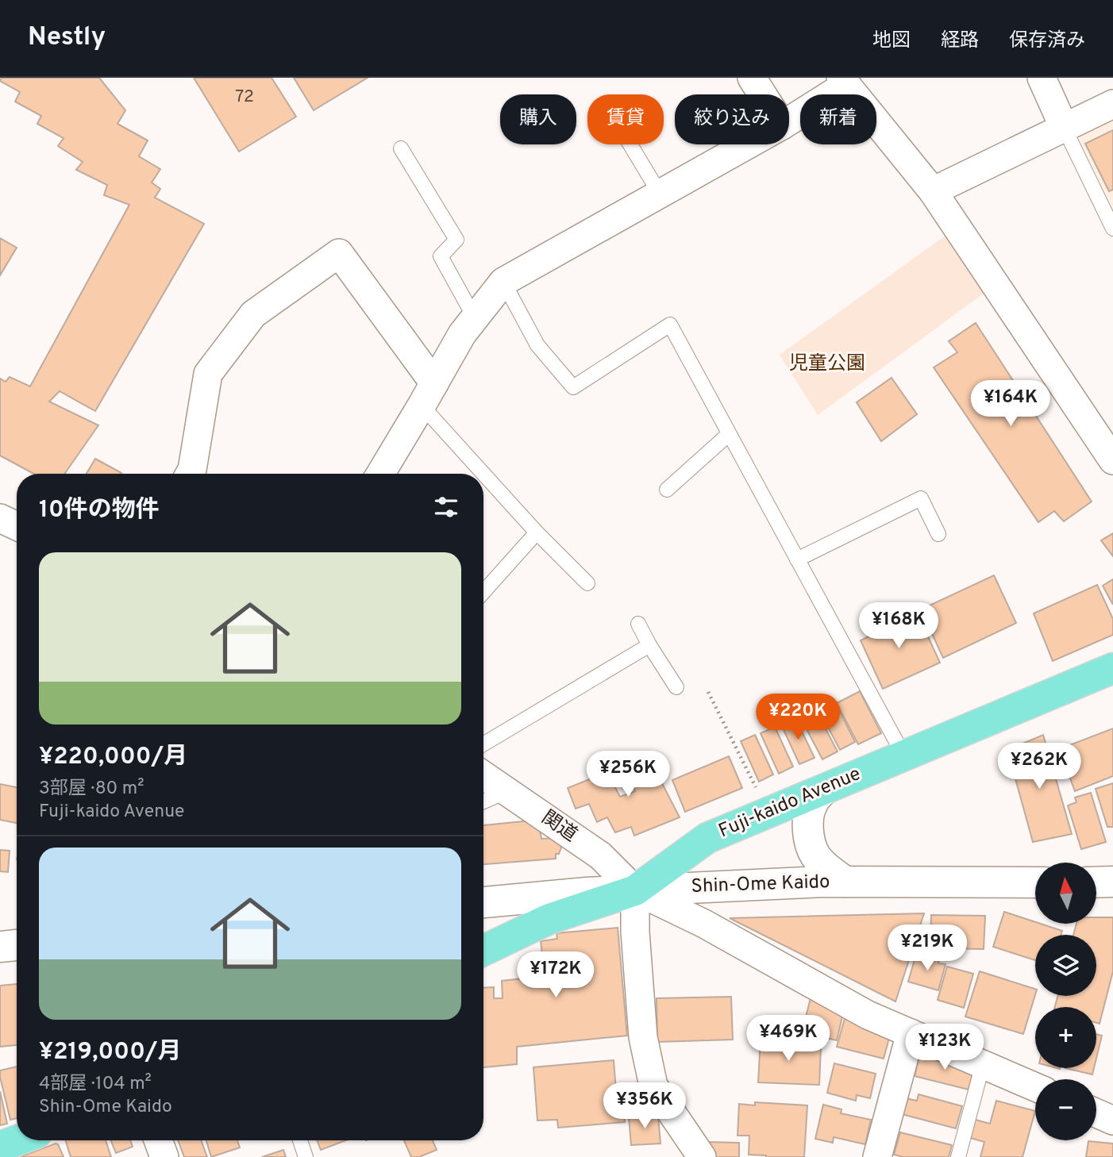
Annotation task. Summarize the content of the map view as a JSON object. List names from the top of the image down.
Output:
{
  "streets": {
    "main road": ["Fuji-kaido Avenue", "Shin-Ome Kaido"],
    "street": ["関道"]
  },
  "crossings": [
    ["Fuji-kaido Avenue", "関道"],
    ["Fuji-kaido Avenue", "Shin-Ome Kaido"],
    ["関道", "Shin-Ome Kaido"]
  ],
  "parks": ["児童公園"],
  "house_numbers": ["72"],
  "north": "top",
  "page": {
    "header": "Nestly",
    "nav": ["地図", "経路", "保存済み"],
    "chip": [
      "購入",
      "賃貸",
      "絞り込み",
      "新着"
    ],
    "price": [
      "¥164K",
      "¥168K",
      "¥220K",
      "¥262K",
      "¥256K",
      "¥219K",
      "¥172K",
      "¥469K",
      "¥123K",
      "¥356K"
    ],
    "heading": "10件の物件",
    "list": [
      {
        "name": "¥220,000/月",
        "note": "3部屋 · 80 m² · Fuji-kaido Avenue"
      },
      {
        "name": "¥219,000/月",
        "note": "4部屋 · 104 m² · Shin-Ome Kaido"
      }
    ],
    "map_buttons": ["+", "−"]
  }
}
